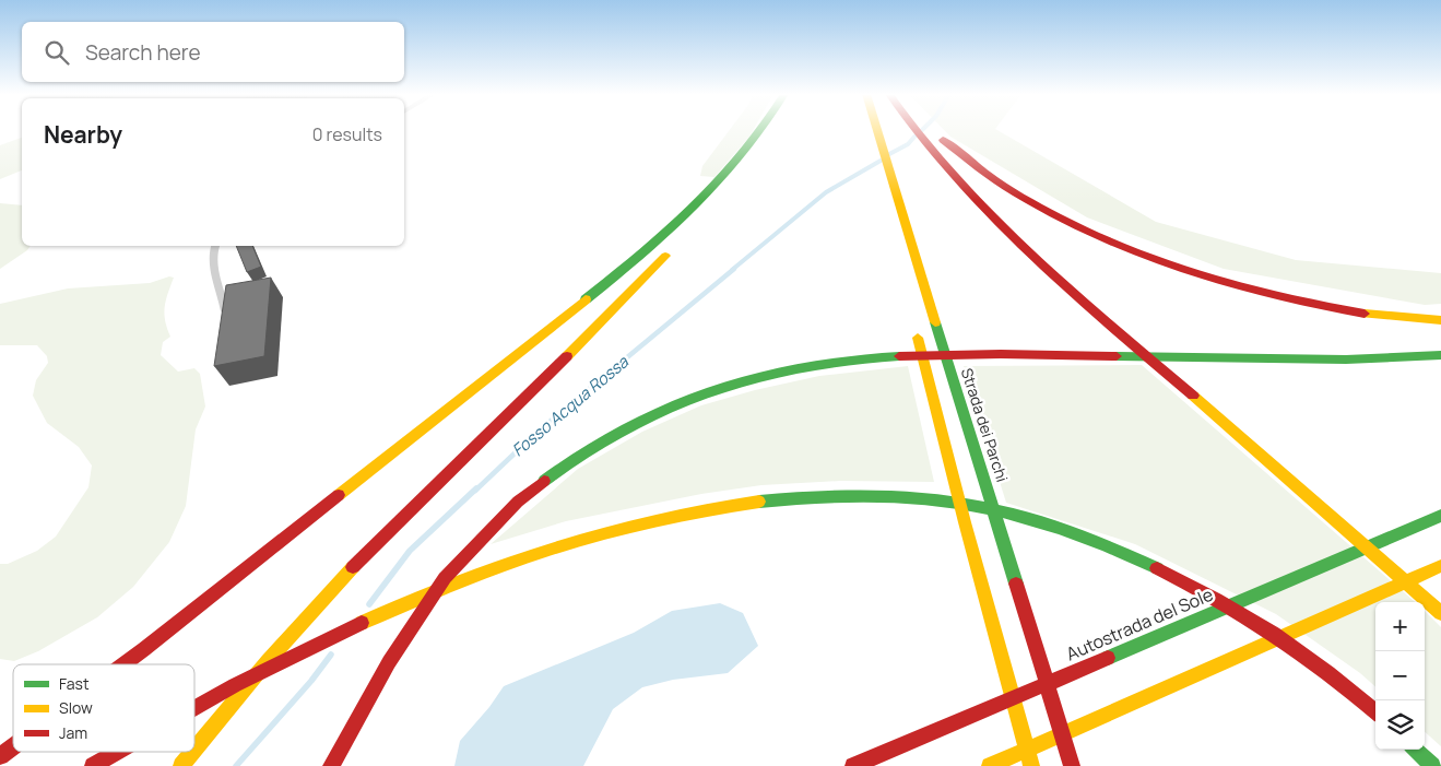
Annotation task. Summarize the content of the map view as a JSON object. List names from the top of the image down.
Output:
{
  "streets": {
    "highway": ["Strada dei Parchi", "Autostrada del Sole"]
  },
  "water": ["Fosso Acqua Rossa"],
  "legend": ["Fast", "Slow", "Jam"],
  "page": {
    "search": "Search here",
    "heading": ["Nearby", "0 results"],
    "map_buttons": ["+", "−"]
  }
}
